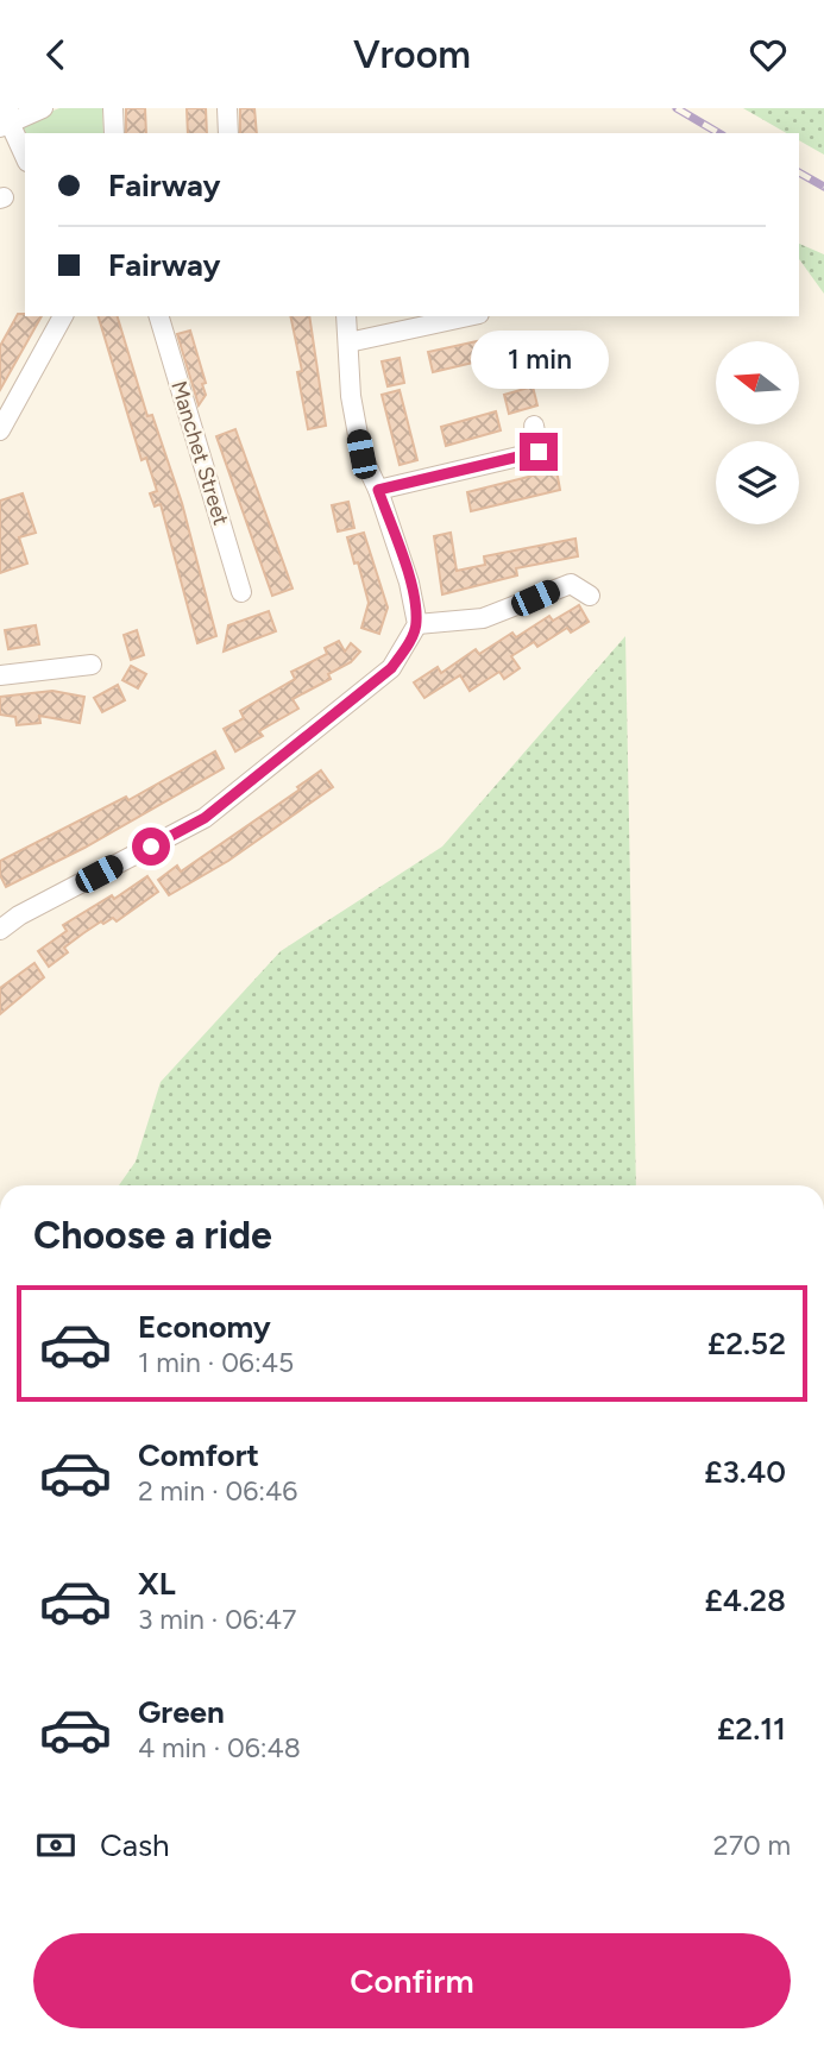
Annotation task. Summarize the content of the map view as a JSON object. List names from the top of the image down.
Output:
{
  "streets": {
    "street": ["Manchet Street"]
  },
  "north": "left",
  "page": {
    "header": "Vroom",
    "banner": ["Fairway", "Fairway"],
    "bubble": "1 min",
    "heading": "Choose a ride",
    "list": [
      {
        "name": "Economy",
        "note": "1 min · 06:45",
        "value": "£2.52"
      },
      {
        "name": "Comfort",
        "note": "2 min · 06:46",
        "value": "£3.40"
      },
      {
        "name": "XL",
        "note": "3 min · 06:47",
        "value": "£4.28"
      },
      {
        "name": "Green",
        "note": "4 min · 06:48",
        "value": "£2.11"
      }
    ],
    "pay": ["Cash", "270 m"],
    "buttons": "Confirm"
  }
}
